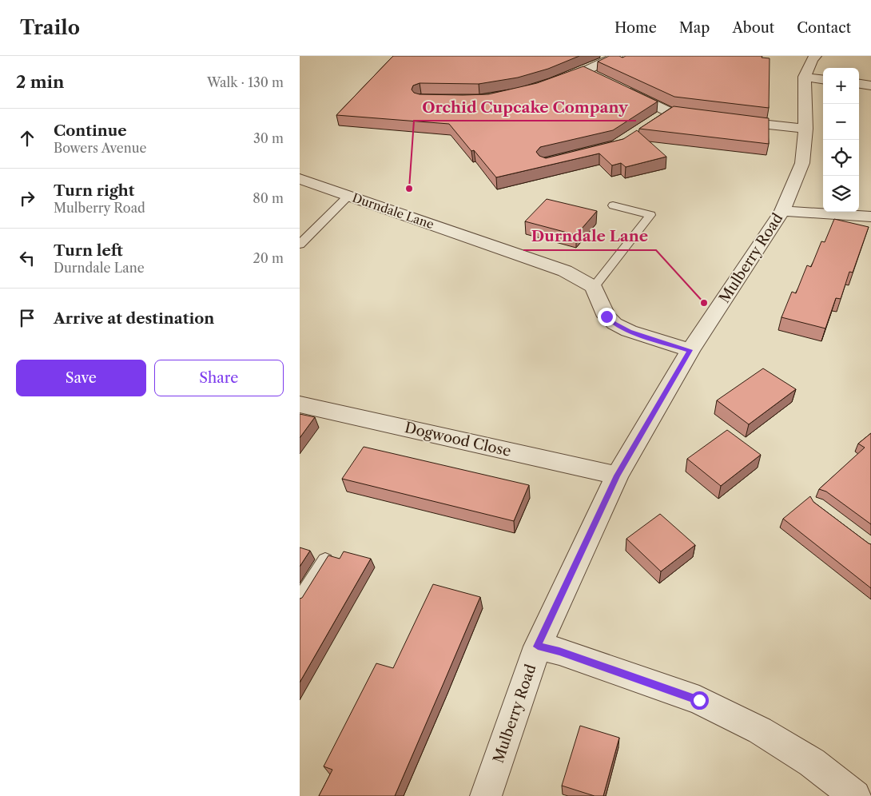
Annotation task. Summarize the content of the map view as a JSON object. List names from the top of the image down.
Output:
{
  "streets": {
    "street": ["Durndale Lane", "Mulberry Road", "Dogwood Close"]
  },
  "crossings": [
    ["Mulberry Road", "Dogwood Close"]
  ],
  "places": ["Orchid Cupcake Company", "Durndale Lane"],
  "page": {
    "header": "Trailo",
    "nav": [
      "Home",
      "Map",
      "About",
      "Contact"
    ],
    "heading": ["2 min", "Walk · 130 m"],
    "map_buttons": ["+", "−"],
    "list": [
      ["Continue", "Bowers Avenue", "30 m"],
      ["Turn right", "Mulberry Road", "80 m"],
      ["Turn left", "Durndale Lane", "20 m"],
      "Arrive at destination"
    ],
    "buttons": ["Save", "Share"]
  }
}
